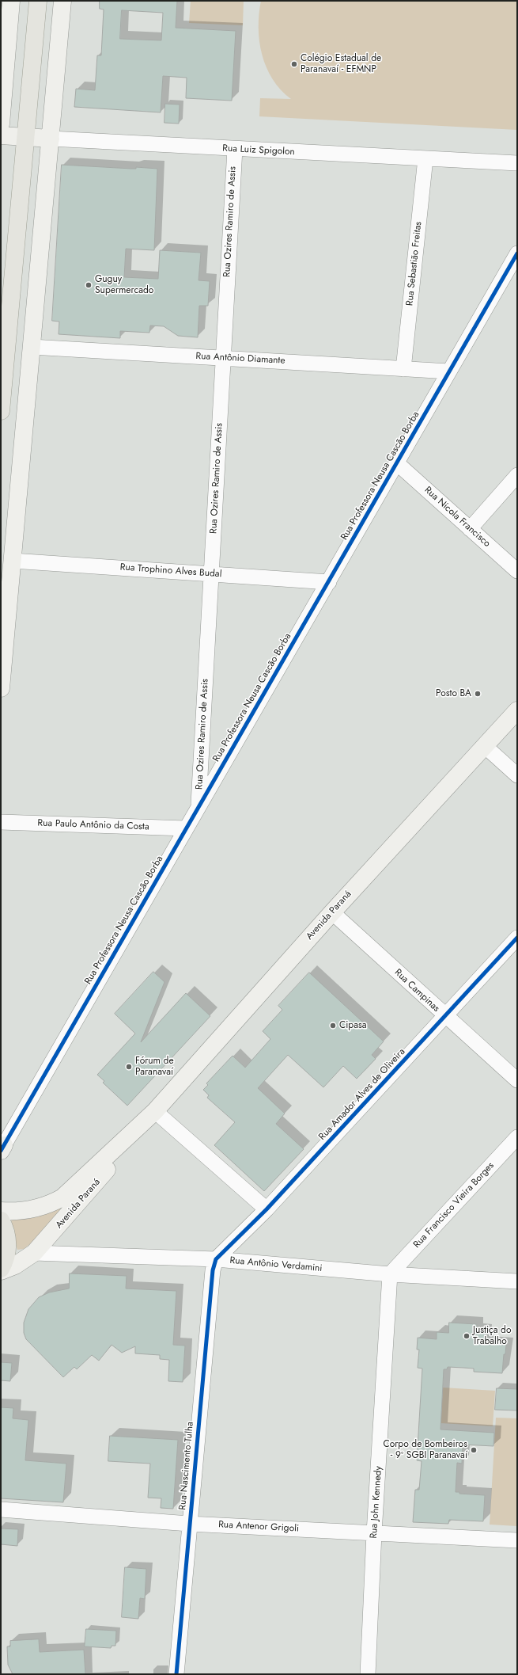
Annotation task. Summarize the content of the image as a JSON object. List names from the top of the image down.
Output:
{
  "streets": {
    "street": [
      "Rua Luiz Spigolon",
      "Rua Ozires Ramiro de Assis",
      "Rua Sebastião Freitas",
      "Rua Antônio Diamante",
      "Rua Professora Neusa Cascão Borba",
      "Rua Nicola Francisco",
      "Rua Trophino Alves Budal",
      "Rua Paulo Antônio da Costa",
      "Avenida Paraná",
      "Rua Campinas",
      "Rua Amador Alves de Oliveira",
      "Rua Francisco Vieira Borges",
      "Rua Antônio Verdamini",
      "Rua Nascimento Tulha",
      "Rua John Kennedy",
      "Rua Antenor Grigoli"
    ]
  },
  "crossings": [
    ["Rua Luiz Spigolon", "Rua Ozires Ramiro de Assis"],
    ["Rua Luiz Spigolon", "Rua Sebastião Freitas"],
    ["Rua Ozires Ramiro de Assis", "Rua Antônio Diamante"],
    ["Rua Ozires Ramiro de Assis", "Rua Professora Neusa Cascão Borba"],
    ["Rua Ozires Ramiro de Assis", "Rua Trophino Alves Budal"],
    ["Rua Sebastião Freitas", "Rua Antônio Diamante"],
    ["Rua Antônio Diamante", "Rua Professora Neusa Cascão Borba"],
    ["Rua Professora Neusa Cascão Borba", "Rua Nicola Francisco"],
    ["Rua Professora Neusa Cascão Borba", "Rua Trophino Alves Budal"],
    ["Rua Professora Neusa Cascão Borba", "Rua Paulo Antônio da Costa"],
    ["Avenida Paraná", "Rua Campinas"],
    ["Avenida Paraná", "Rua Antônio Verdamini"],
    ["Rua Campinas", "Rua Amador Alves de Oliveira"],
    ["Rua Amador Alves de Oliveira", "Rua Antônio Verdamini"],
    ["Rua Amador Alves de Oliveira", "Rua Nascimento Tulha"],
    ["Rua Francisco Vieira Borges", "Rua Antônio Verdamini"],
    ["Rua Francisco Vieira Borges", "Rua John Kennedy"],
    ["Rua Antônio Verdamini", "Rua Nascimento Tulha"],
    ["Rua Antônio Verdamini", "Rua John Kennedy"],
    ["Rua Nascimento Tulha", "Rua Antenor Grigoli"],
    ["Rua John Kennedy", "Rua Antenor Grigoli"]
  ],
  "places": [
    "Colégio Estadual de Paranavaí - EFMNP",
    "Guguy Supermercado",
    "Posto BA",
    "Cipasa",
    "Fórum de Paranavaí",
    "Justiça do Trabalho",
    "Corpo de Bombeiros - 9º SGBI Paranavaí"
  ]
}
